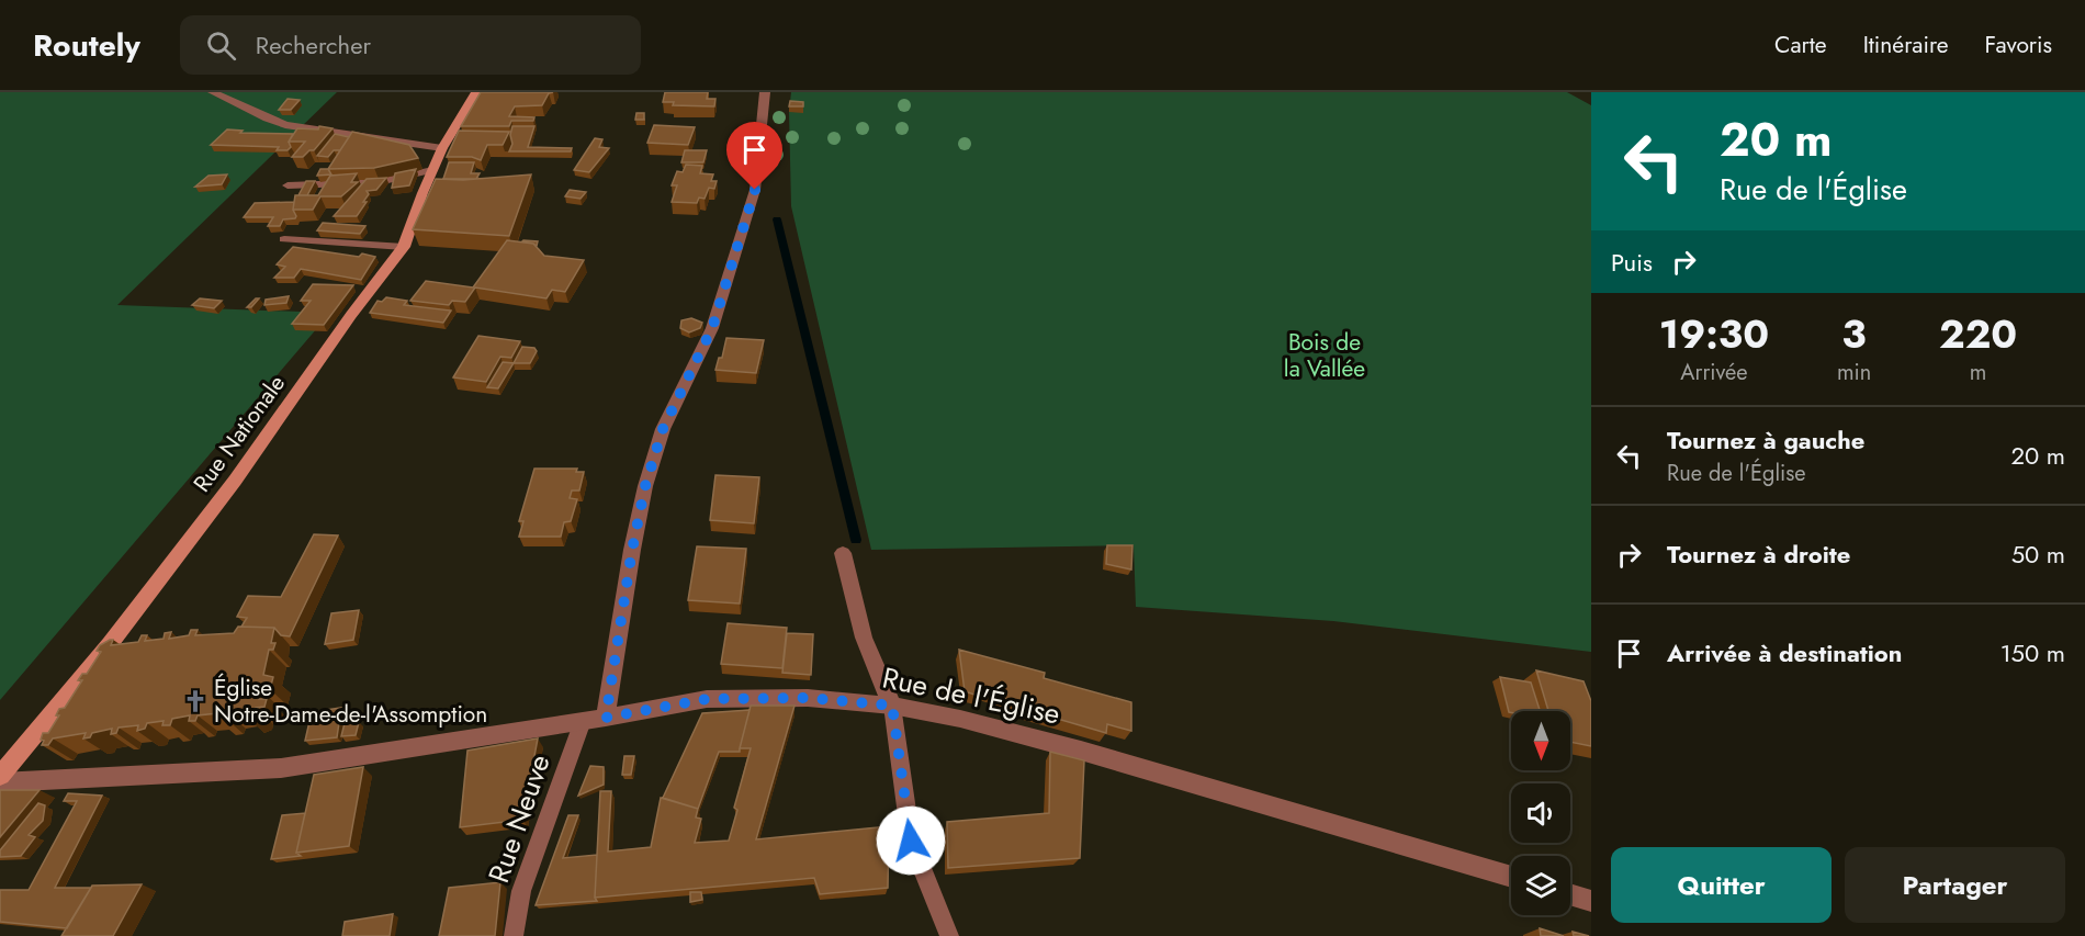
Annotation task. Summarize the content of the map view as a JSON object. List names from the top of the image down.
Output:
{
  "streets": {
    "street": ["Rue Nationale", "Rue de l'Église"],
    "lane": ["Rue Neuve"]
  },
  "crossings": [
    ["Rue de l'Église", "Rue Neuve"]
  ],
  "parks": ["Bois de la Vallée"],
  "places": {
    "church": ["Église Notre-Dame-de-l'Assomption"]
  },
  "north": "bottom",
  "page": {
    "header": "Routely",
    "search": "Rechercher",
    "nav": ["Carte", "Itinéraire", "Favoris"],
    "turn": ["20 m", "Rue de l'Église"],
    "then": "Puis",
    "eta": [
      "19:30",
      "Arrivée",
      "3",
      "min",
      "220",
      "m"
    ],
    "list": [
      {
        "name": "Tournez à gauche",
        "note": "Rue de l'Église",
        "value": "20 m"
      },
      {
        "name": "Tournez à droite",
        "value": "50 m"
      },
      {
        "name": "Arrivée à destination",
        "value": "150 m"
      }
    ],
    "buttons": ["Quitter", "Partager"]
  }
}
